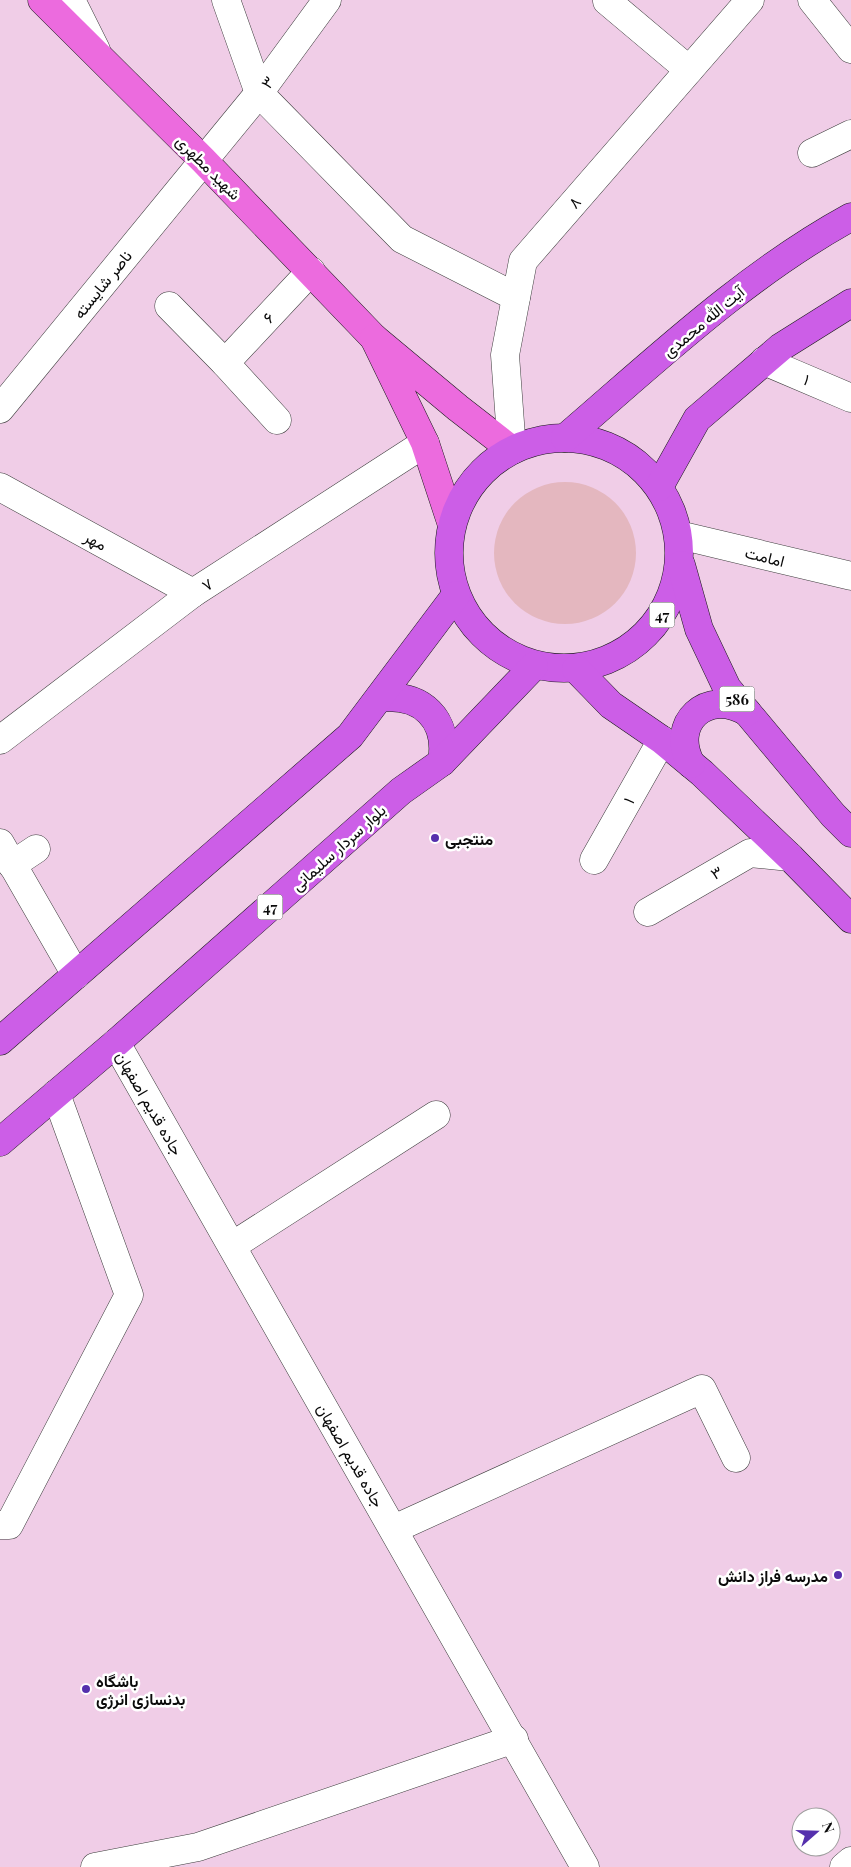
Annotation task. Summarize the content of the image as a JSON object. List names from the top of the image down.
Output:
{
  "streets": {
    "highway": [
      "آیت الله محمدی",
      "47",
      "586",
      "بلوار سردار سلیمانی"
    ],
    "main road": ["شهید مطهری"],
    "street": [
      "۳",
      "۸",
      "ناصر شایسته",
      "۶",
      "۱",
      "مهر",
      "امامت",
      "۷",
      "جاده قدیم اصفهان"
    ]
  },
  "crossings": [
    ["۳", "شهید مطهری"],
    ["۳", "ناصر شایسته"],
    ["شهید مطهری", "ناصر شایسته"],
    ["شهید مطهری", "۶"],
    ["۸", "47"],
    ["آیت الله محمدی", "47"],
    ["مهر", "۷"],
    ["امامت", "47"],
    ["امامت", "586"],
    ["47", "586"],
    ["47", "بلوار سردار سلیمانی"],
    ["بلوار سردار سلیمانی", "جاده قدیم اصفهان"]
  ],
  "places": ["منتجبی", "مدرسه فراز دانش", "باشگاه بدنسازی انرژی"],
  "north": "right"
}
